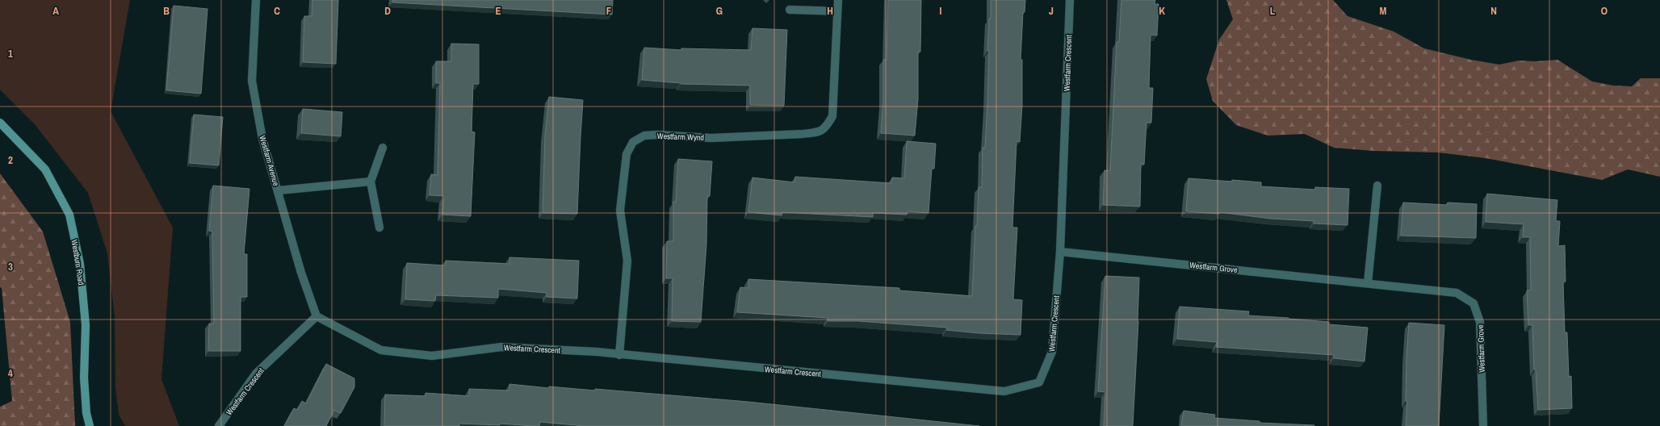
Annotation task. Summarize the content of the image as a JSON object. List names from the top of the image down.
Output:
{
  "streets": {
    "street": [
      "Westfarm Crescent",
      "Westfarm Wynd",
      "Westfarm Avenue",
      "Westburn Road",
      "Westfarm Grove"
    ]
  },
  "crossings": [
    ["Westfarm Crescent", "Westfarm Wynd"],
    ["Westfarm Crescent", "Westfarm Avenue"],
    ["Westfarm Crescent", "Westfarm Grove"]
  ],
  "grid": {
    "columns": [
      "A",
      "B",
      "C",
      "D",
      "E",
      "F",
      "G",
      "H",
      "I",
      "J",
      "K",
      "L",
      "M",
      "N",
      "O"
    ],
    "rows": [
      "1",
      "2",
      "3",
      "4"
    ]
  }
}
